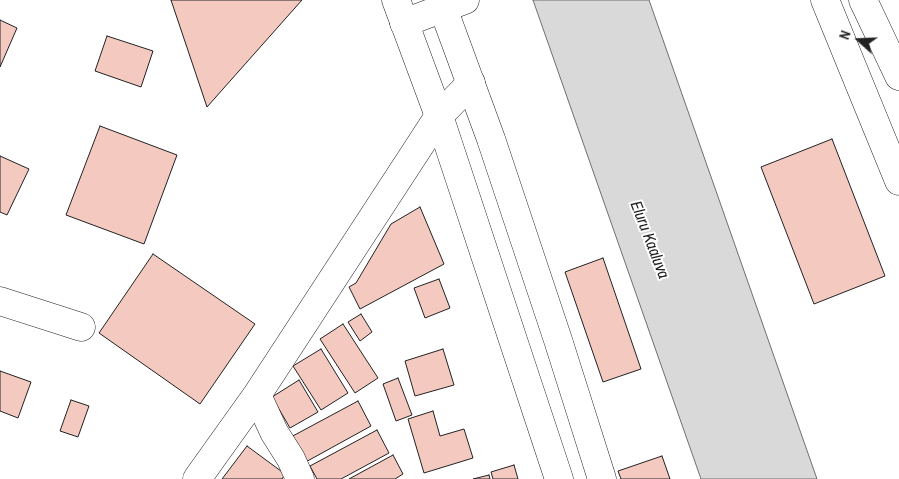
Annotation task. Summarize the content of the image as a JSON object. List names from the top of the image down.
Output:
{
  "water": ["Eluru Kaaluva"],
  "north": "left"
}
